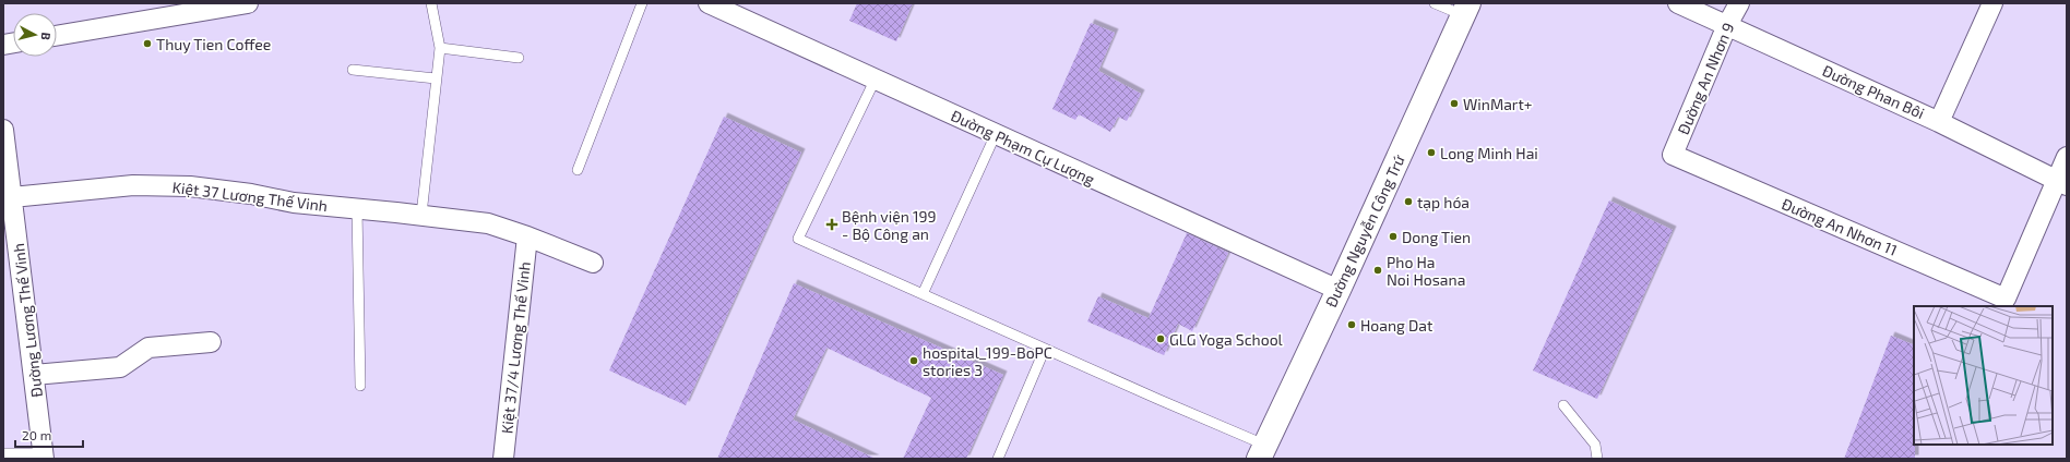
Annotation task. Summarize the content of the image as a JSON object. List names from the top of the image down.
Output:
{
  "streets": {
    "street": [
      "Đường An Nhơn 9",
      "Đường Phan Bôi",
      "Đường Phạm Cự Lượng",
      "Kiệt 37 Lương Thế Vinh",
      "Đường An Nhơn 11",
      "Đường Nguyễn Công Trứ",
      "Đường Lương Thế Vinh",
      "Kiệt 37/4 Lương Thế Vinh"
    ]
  },
  "crossings": [
    ["Đường An Nhơn 9", "Đường Phan Bôi"],
    ["Đường An Nhơn 9", "Đường An Nhơn 11"],
    ["Đường Phan Bôi", "Đường An Nhơn 11"],
    ["Đường Phạm Cự Lượng", "Đường Nguyễn Công Trứ"],
    ["Kiệt 37 Lương Thế Vinh", "Đường Lương Thế Vinh"],
    ["Kiệt 37 Lương Thế Vinh", "Kiệt 37/4 Lương Thế Vinh"]
  ],
  "places": {
    "other": [
      "Thuy Tien Coffee",
      "WinMart+",
      "Long Minh Hai",
      "tạp hóa",
      "Dong Tien",
      "Pho Ha Noi Hosana",
      "Hoang Dat",
      "GLG Yoga School",
      "hospital_199-BoPC stories 3"
    ],
    "health": ["Bệnh viện 199 - Bộ Công an"]
  },
  "scale_bar": "20 m",
  "north": "right"
}
